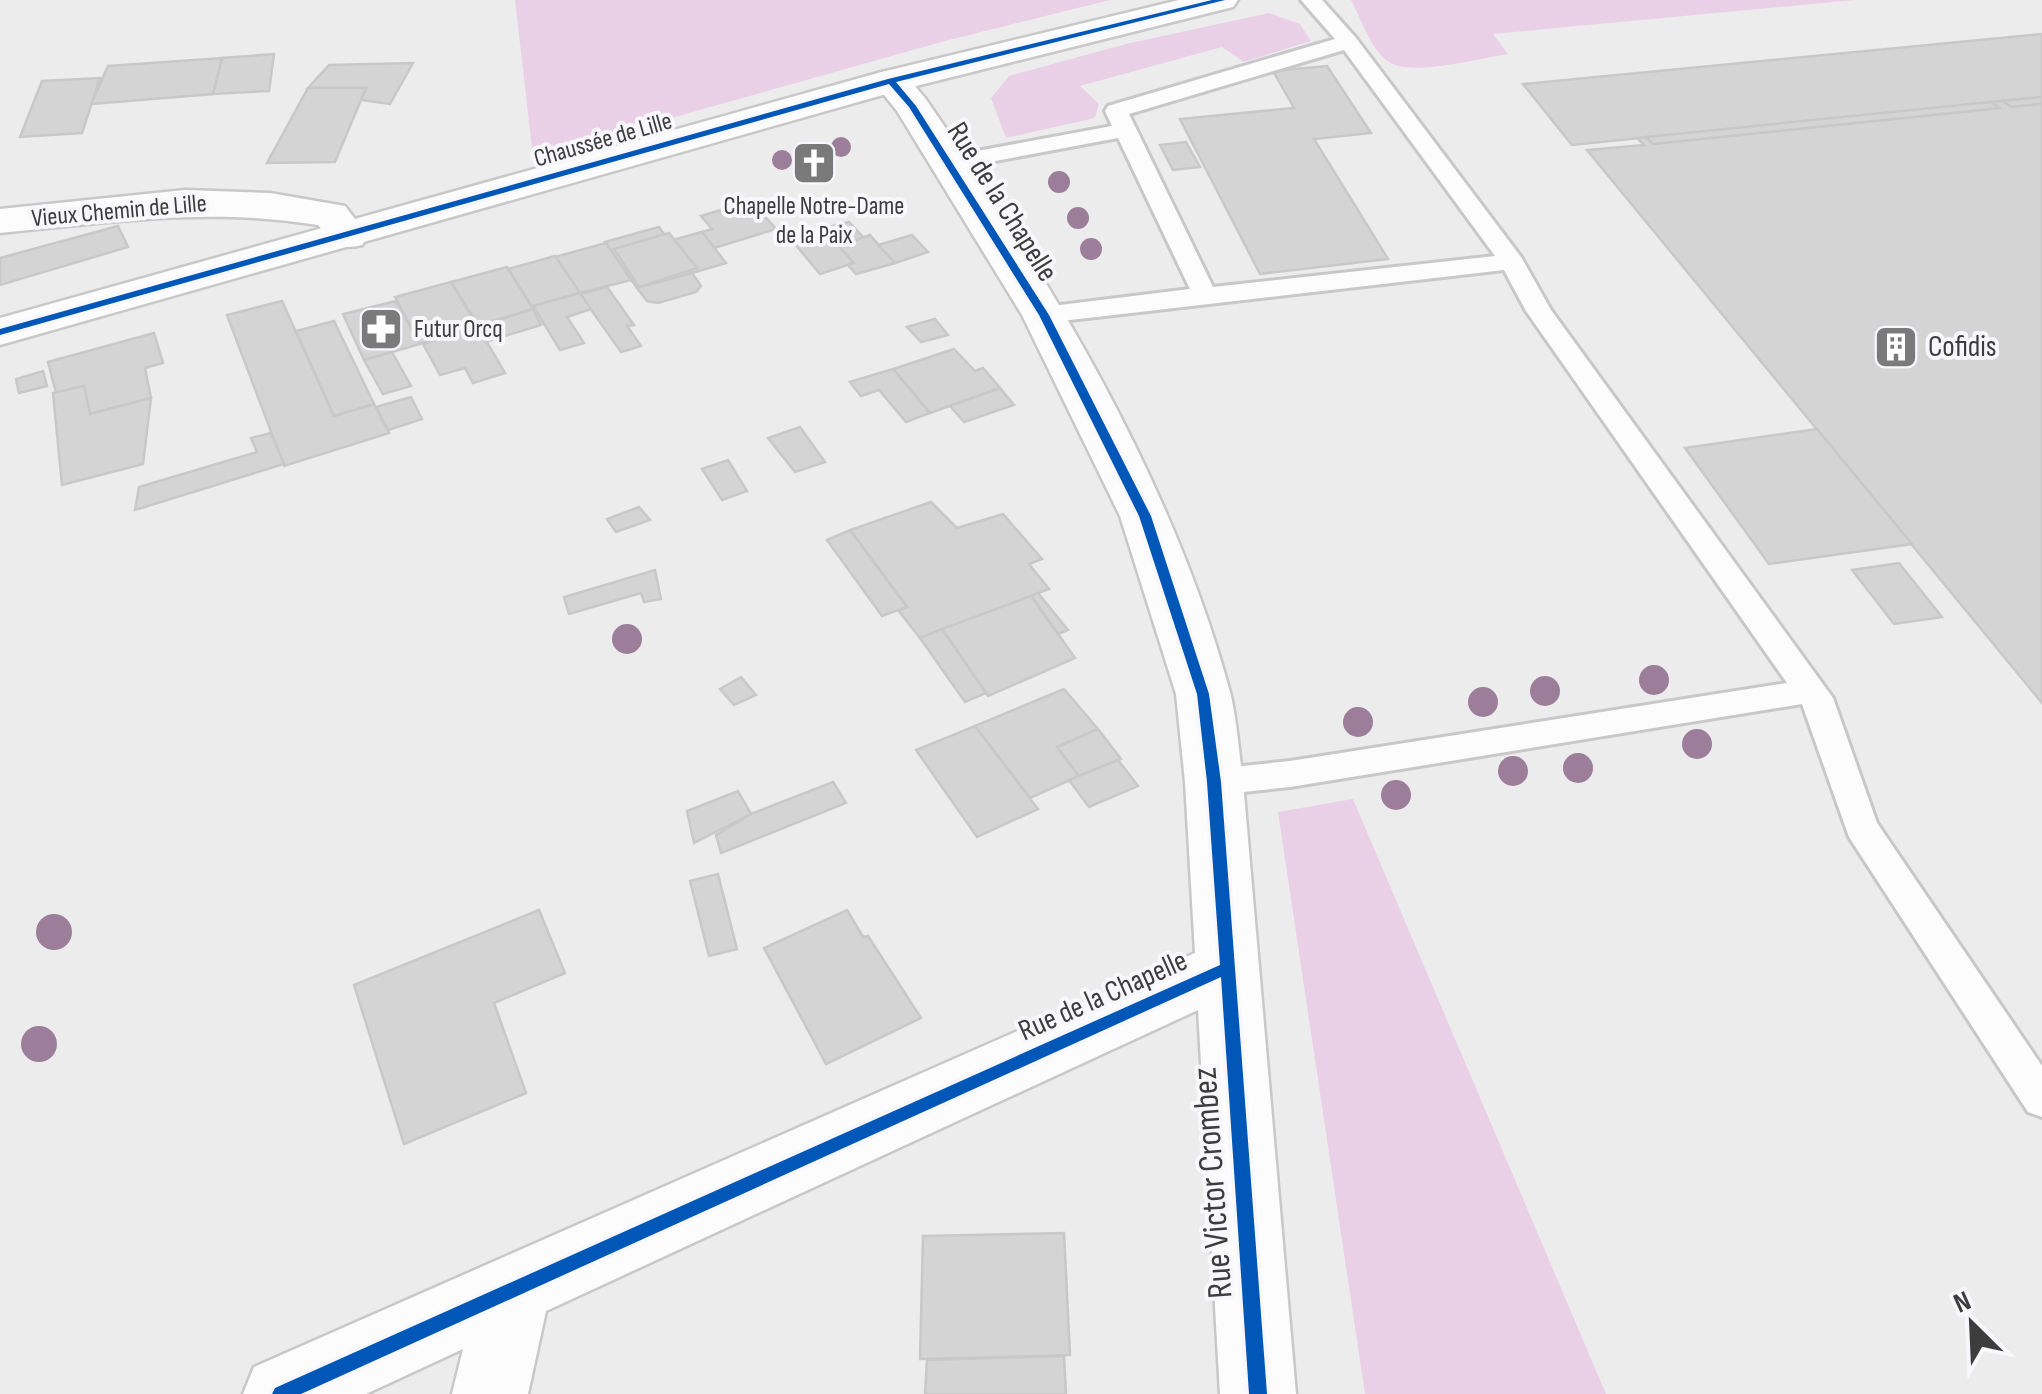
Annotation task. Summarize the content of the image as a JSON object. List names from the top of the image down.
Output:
{
  "streets": {
    "street": [
      "Chaussée de Lille",
      "Rue de la Chapelle",
      "Vieux Chemin de Lille",
      "Rue Victor Crombez"
    ]
  },
  "crossings": [
    ["Chaussée de Lille", "Rue de la Chapelle"],
    ["Chaussée de Lille", "Vieux Chemin de Lille"],
    ["Rue de la Chapelle", "Rue Victor Crombez"]
  ],
  "places": {
    "church": ["Chapelle Notre-Dame de la Paix"],
    "pharmacy": ["Futur Orcq"],
    "building": ["Cofidis"]
  },
  "north": "top left"
}
